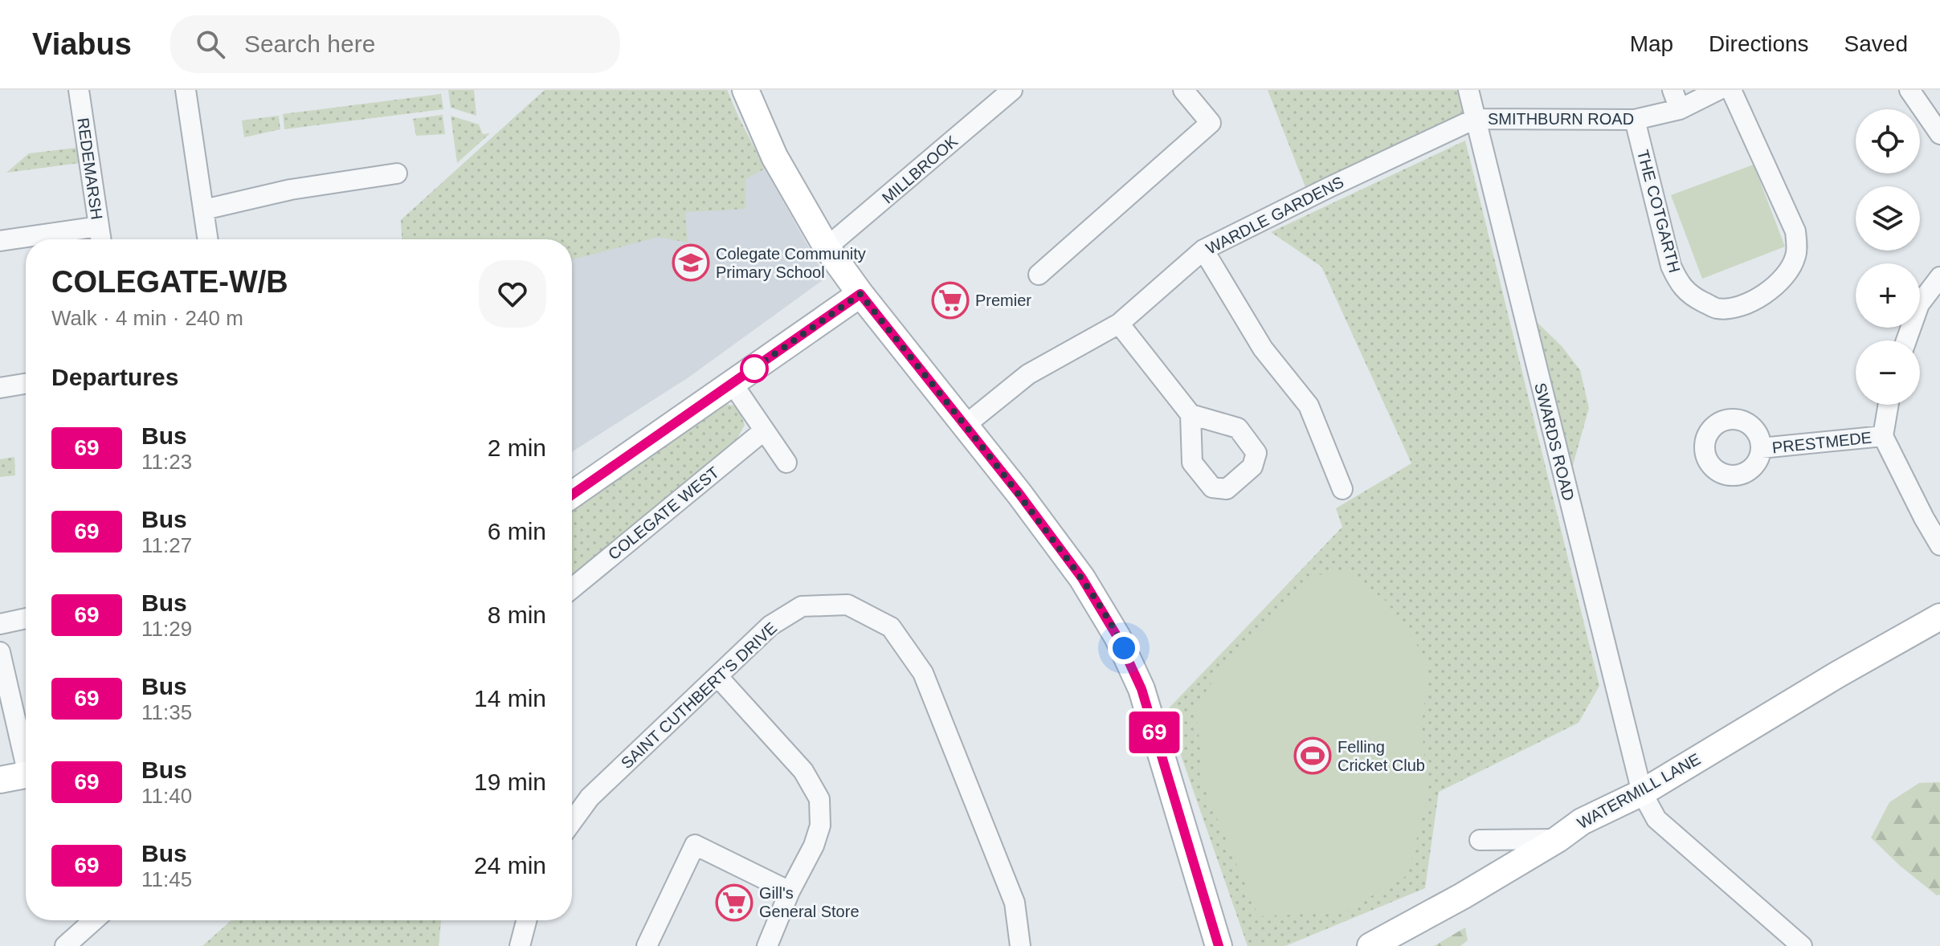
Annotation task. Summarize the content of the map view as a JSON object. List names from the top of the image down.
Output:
{
  "streets": {
    "street": [
      "SMITHBURN ROAD",
      "REDEMARSH",
      "MILLBROOK",
      "THE COTGARTH",
      "WARDLE GARDENS",
      "SWARDS ROAD",
      "PRESTMEDE",
      "COLEGATE WEST",
      "SAINT CUTHBERT'S DRIVE",
      "WATERMILL LANE"
    ]
  },
  "crossings": [
    ["SMITHBURN ROAD", "THE COTGARTH"],
    ["SMITHBURN ROAD", "WARDLE GARDENS"],
    ["SMITHBURN ROAD", "SWARDS ROAD"],
    ["WARDLE GARDENS", "SWARDS ROAD"],
    ["SWARDS ROAD", "WATERMILL LANE"]
  ],
  "places": {
    "school or university": ["Colegate Community Primary School"],
    "supermarket": ["Premier", "Gill's General Store"],
    "sports": ["Felling Cricket Club"]
  },
  "lines": ["bus line 69"],
  "page": {
    "header": "Viabus",
    "search": "Search here",
    "nav": ["Map", "Directions", "Saved"],
    "on_map": "69",
    "map_buttons": ["+", "−"],
    "heading": [
      ["COLEGATE-W/B", "Walk · 4 min · 240 m"],
      "Departures"
    ],
    "list": [
      {
        "mark": "69",
        "name": "Bus",
        "note": "11:23",
        "value": "2 min"
      },
      {
        "mark": "69",
        "name": "Bus",
        "note": "11:27",
        "value": "6 min"
      },
      {
        "mark": "69",
        "name": "Bus",
        "note": "11:29",
        "value": "8 min"
      },
      {
        "mark": "69",
        "name": "Bus",
        "note": "11:35",
        "value": "14 min"
      },
      {
        "mark": "69",
        "name": "Bus",
        "note": "11:40",
        "value": "19 min"
      },
      {
        "mark": "69",
        "name": "Bus",
        "note": "11:45",
        "value": "24 min"
      }
    ]
  }
}
